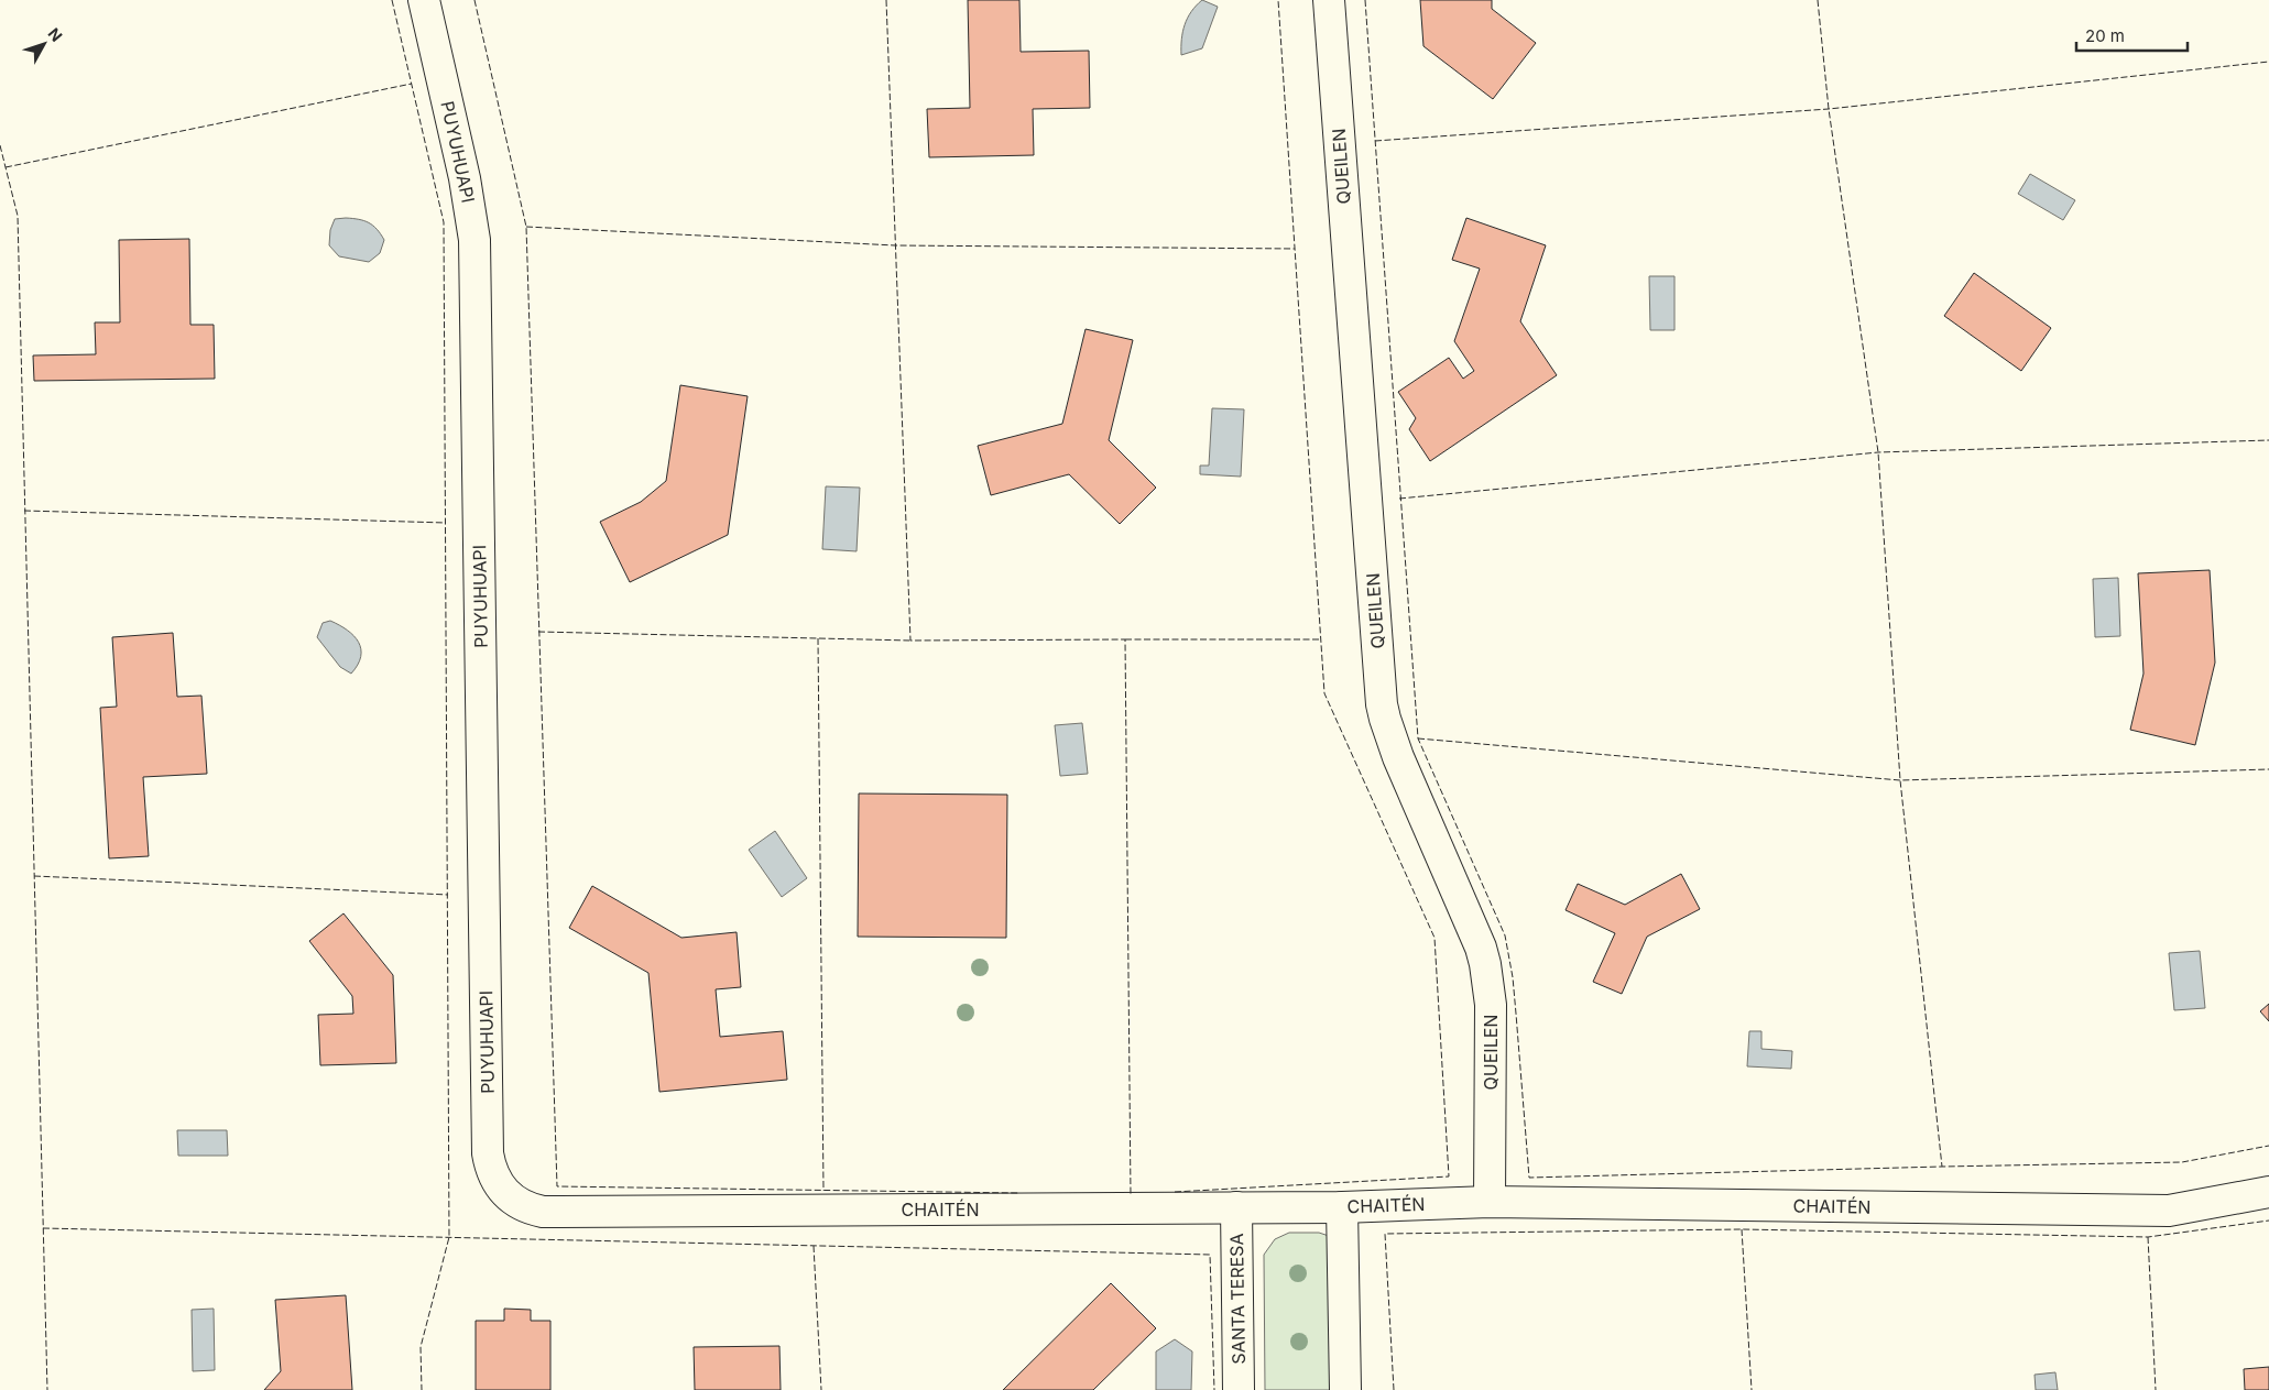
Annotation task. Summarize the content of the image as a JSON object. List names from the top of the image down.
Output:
{
  "streets": {
    "street": [
      "PUYUHUAPI",
      "QUEILEN",
      "CHAITÉN",
      "SANTA TERESA"
    ]
  },
  "crossings": [
    ["PUYUHUAPI", "CHAITÉN"],
    ["QUEILEN", "CHAITÉN"],
    ["CHAITÉN", "SANTA TERESA"]
  ],
  "scale_bar": "20 m",
  "north": "top right"
}
